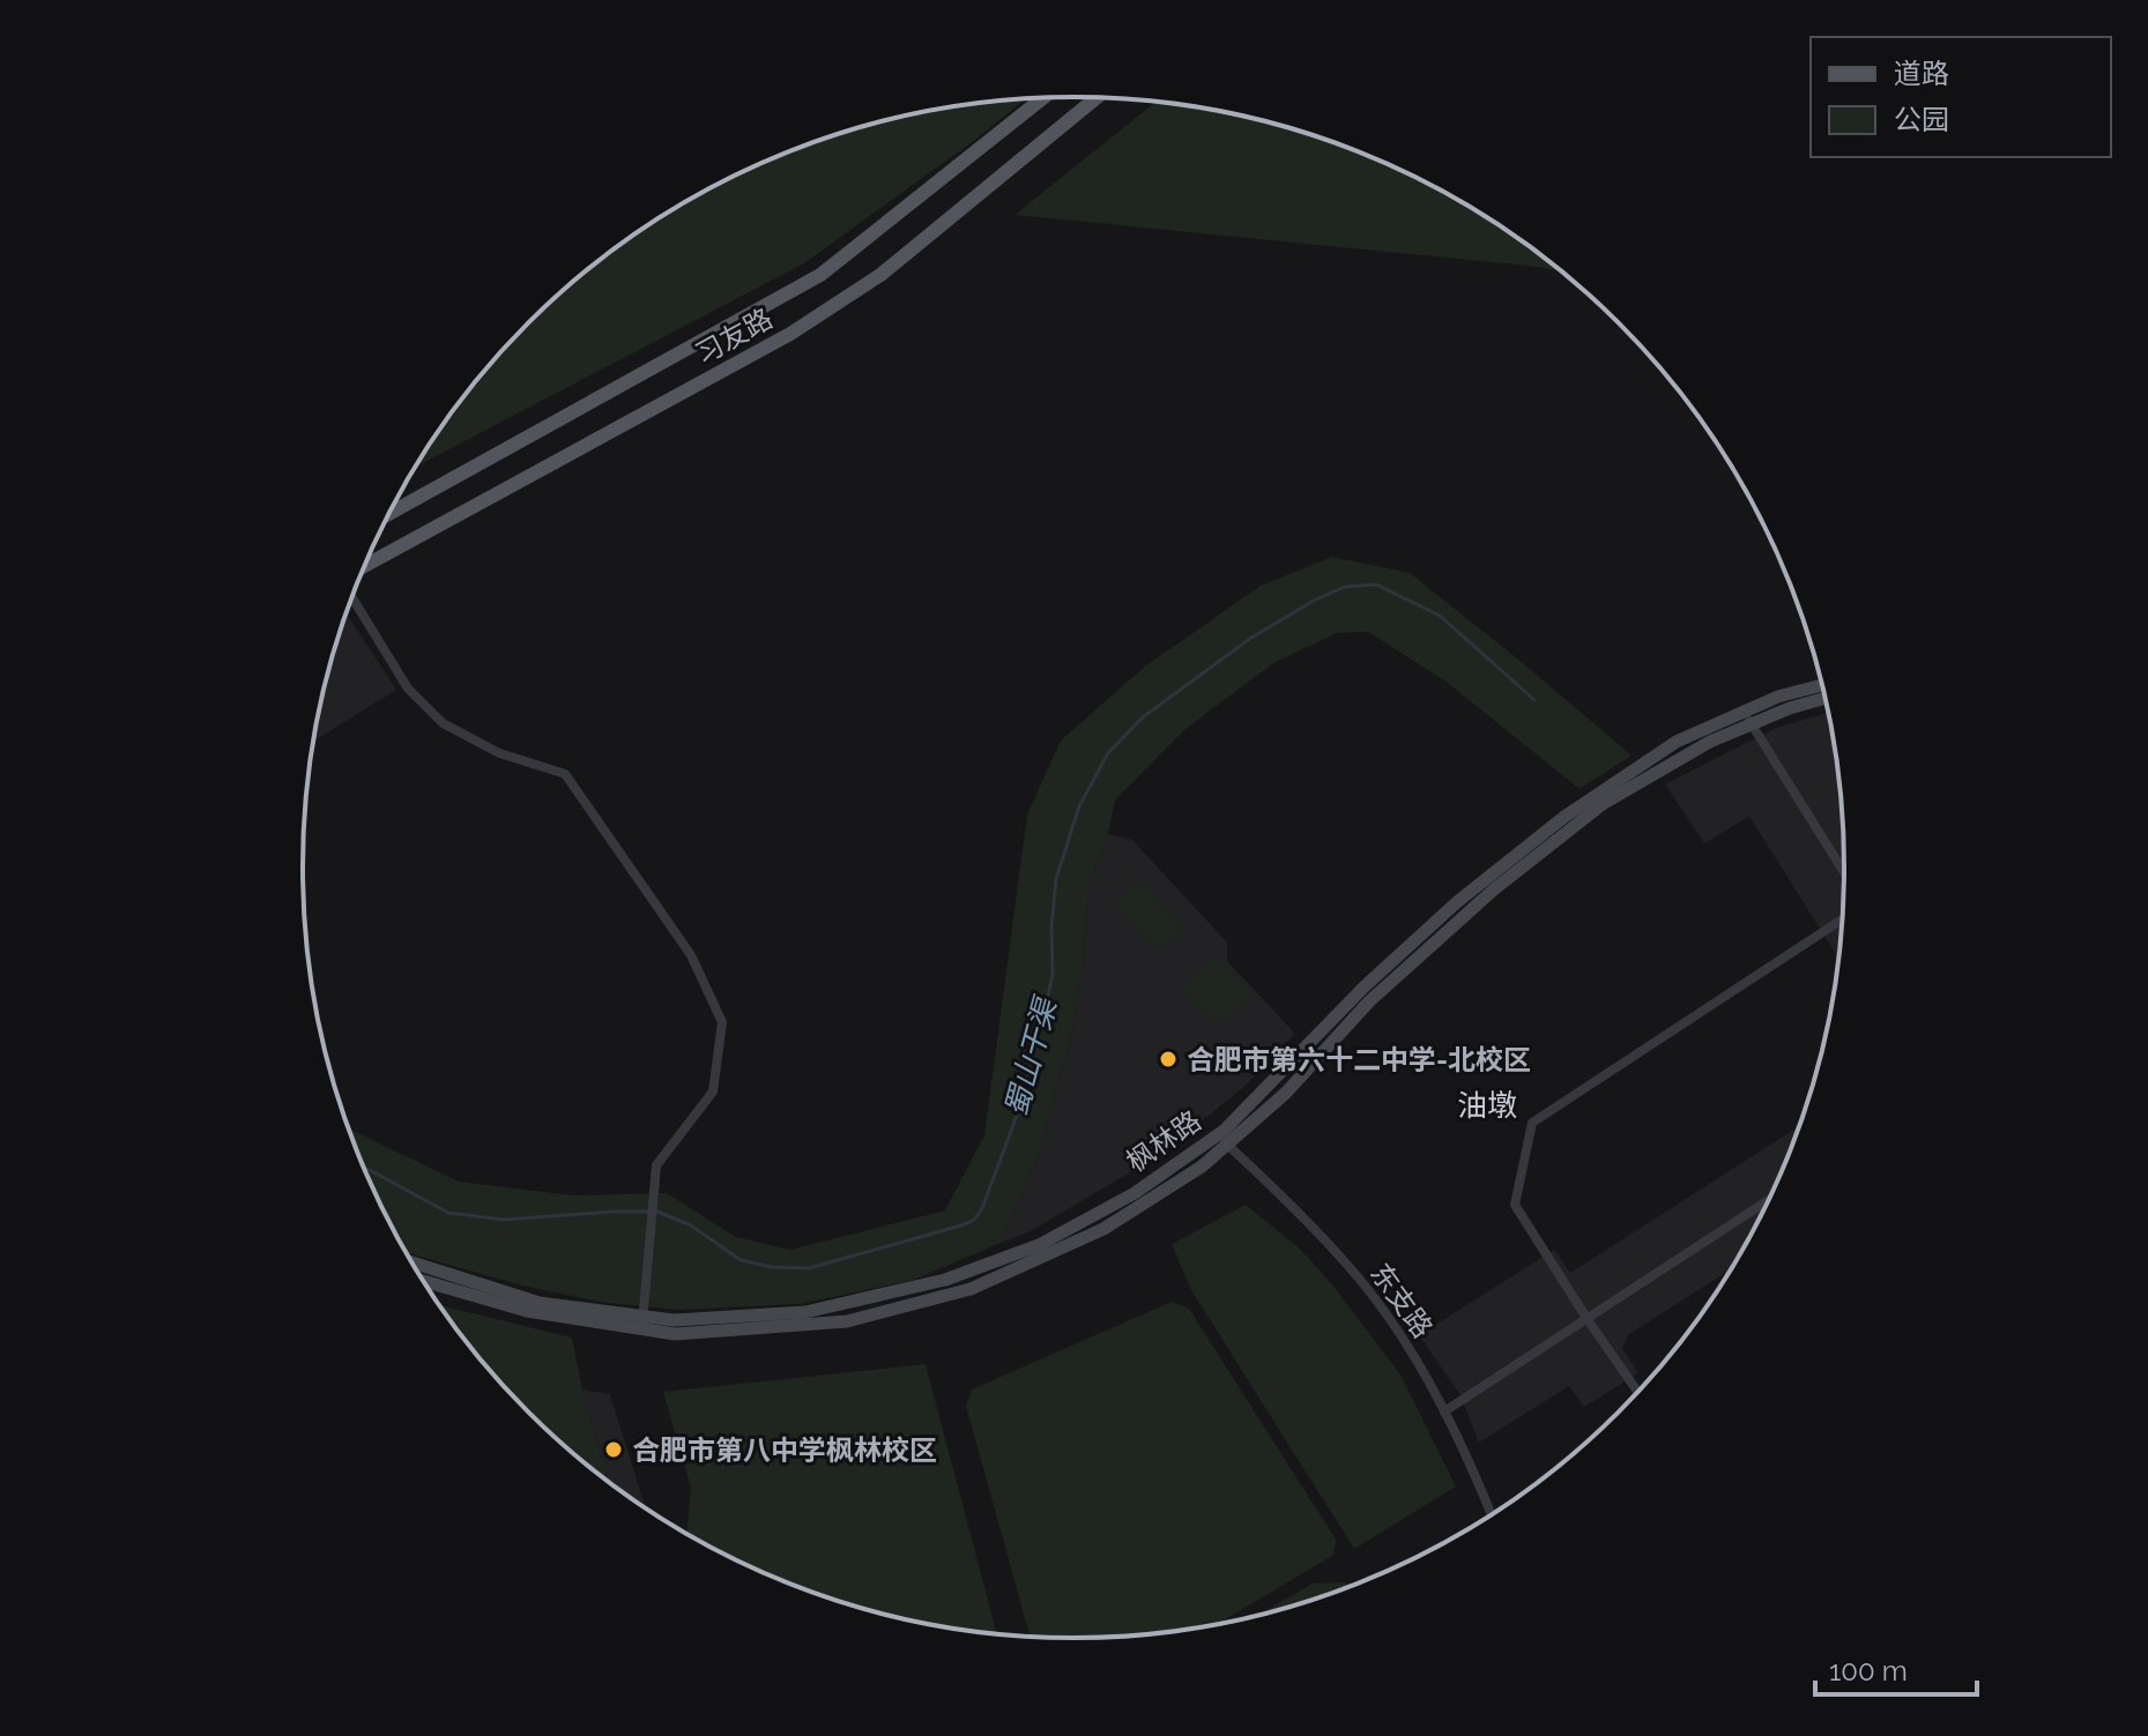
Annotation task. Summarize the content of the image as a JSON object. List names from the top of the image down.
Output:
{
  "streets": {
    "main road": ["习友路", "枫林路"],
    "street": ["东支路"]
  },
  "crossings": [
    ["枫林路", "东支路"]
  ],
  "districts": ["油墩"],
  "water": ["蜀山干渠"],
  "places": ["合肥市第六十二中学-北校区", "合肥市第八中学枫林校区"],
  "legend": ["道路", "公园"],
  "scale_bar": "100 m"
}
